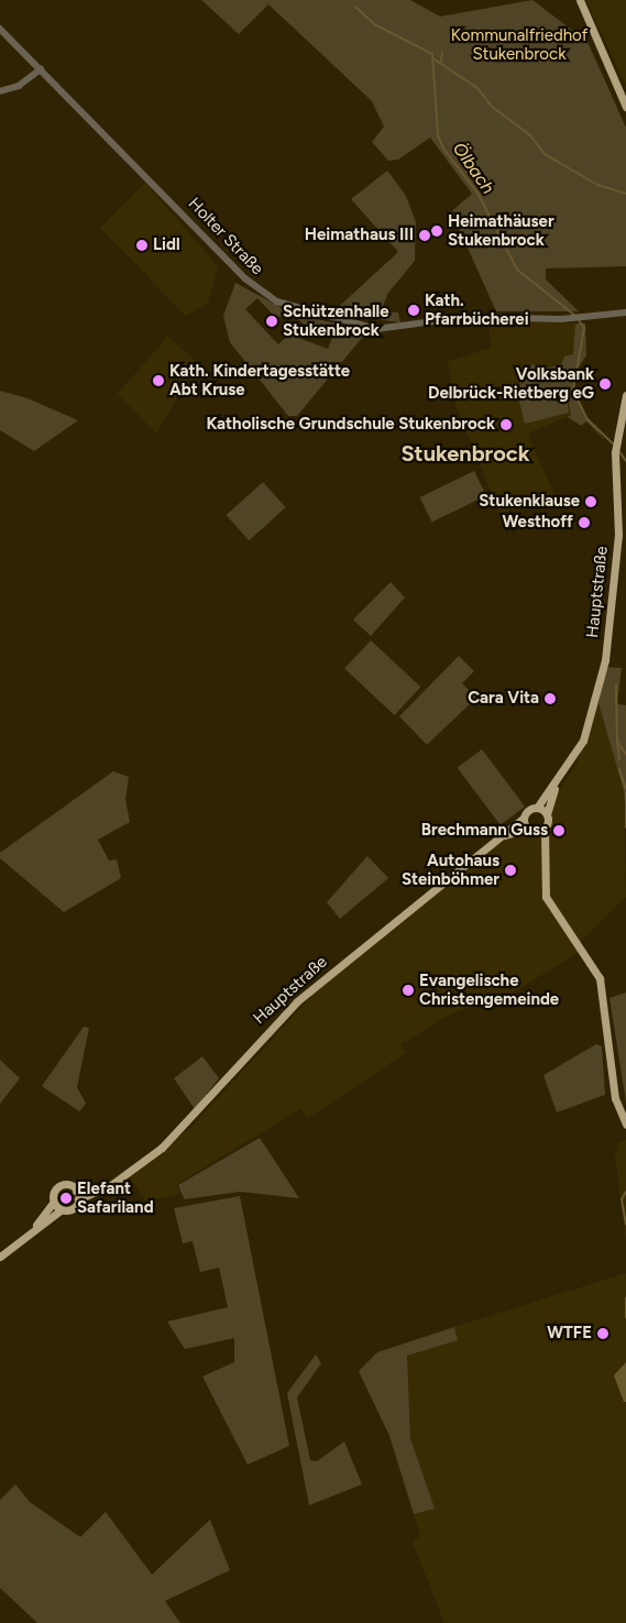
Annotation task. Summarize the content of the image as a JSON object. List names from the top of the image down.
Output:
{
  "streets": {
    "main road": ["Hauptstraße"],
    "street": ["Holter Straße"]
  },
  "districts": ["Stukenbrock"],
  "water": ["Ölbach"],
  "parks": ["Kommunalfriedhof Stukenbrock"],
  "places": [
    "Heimathäuser Stukenbrock",
    "Heimathaus III",
    "Lidl",
    "Kath. Pfarrbücherei",
    "Schützenhalle Stukenbrock",
    "Kath. Kindertagesstätte Abt Kruse",
    "Volksbank Delbrück-Rietberg eG",
    "Katholische Grundschule Stukenbrock",
    "Stukenklause",
    "Westhoff",
    "Cara Vita",
    "Brechmann Guss",
    "Autohaus Steinböhmer",
    "Evangelische Christengemeinde",
    "Elefant Safariland",
    "WTFE"
  ]
}
